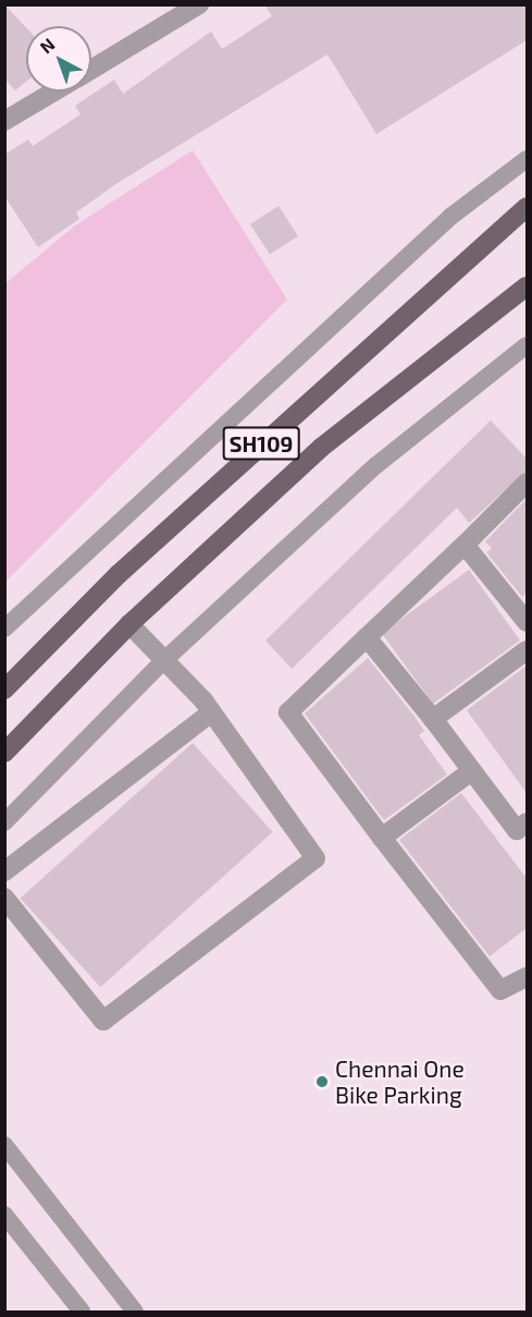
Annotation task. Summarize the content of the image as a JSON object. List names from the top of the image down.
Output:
{
  "streets": {
    "main road": ["SH109"]
  },
  "places": ["Chennai One Bike Parking"],
  "north": "top left"
}
